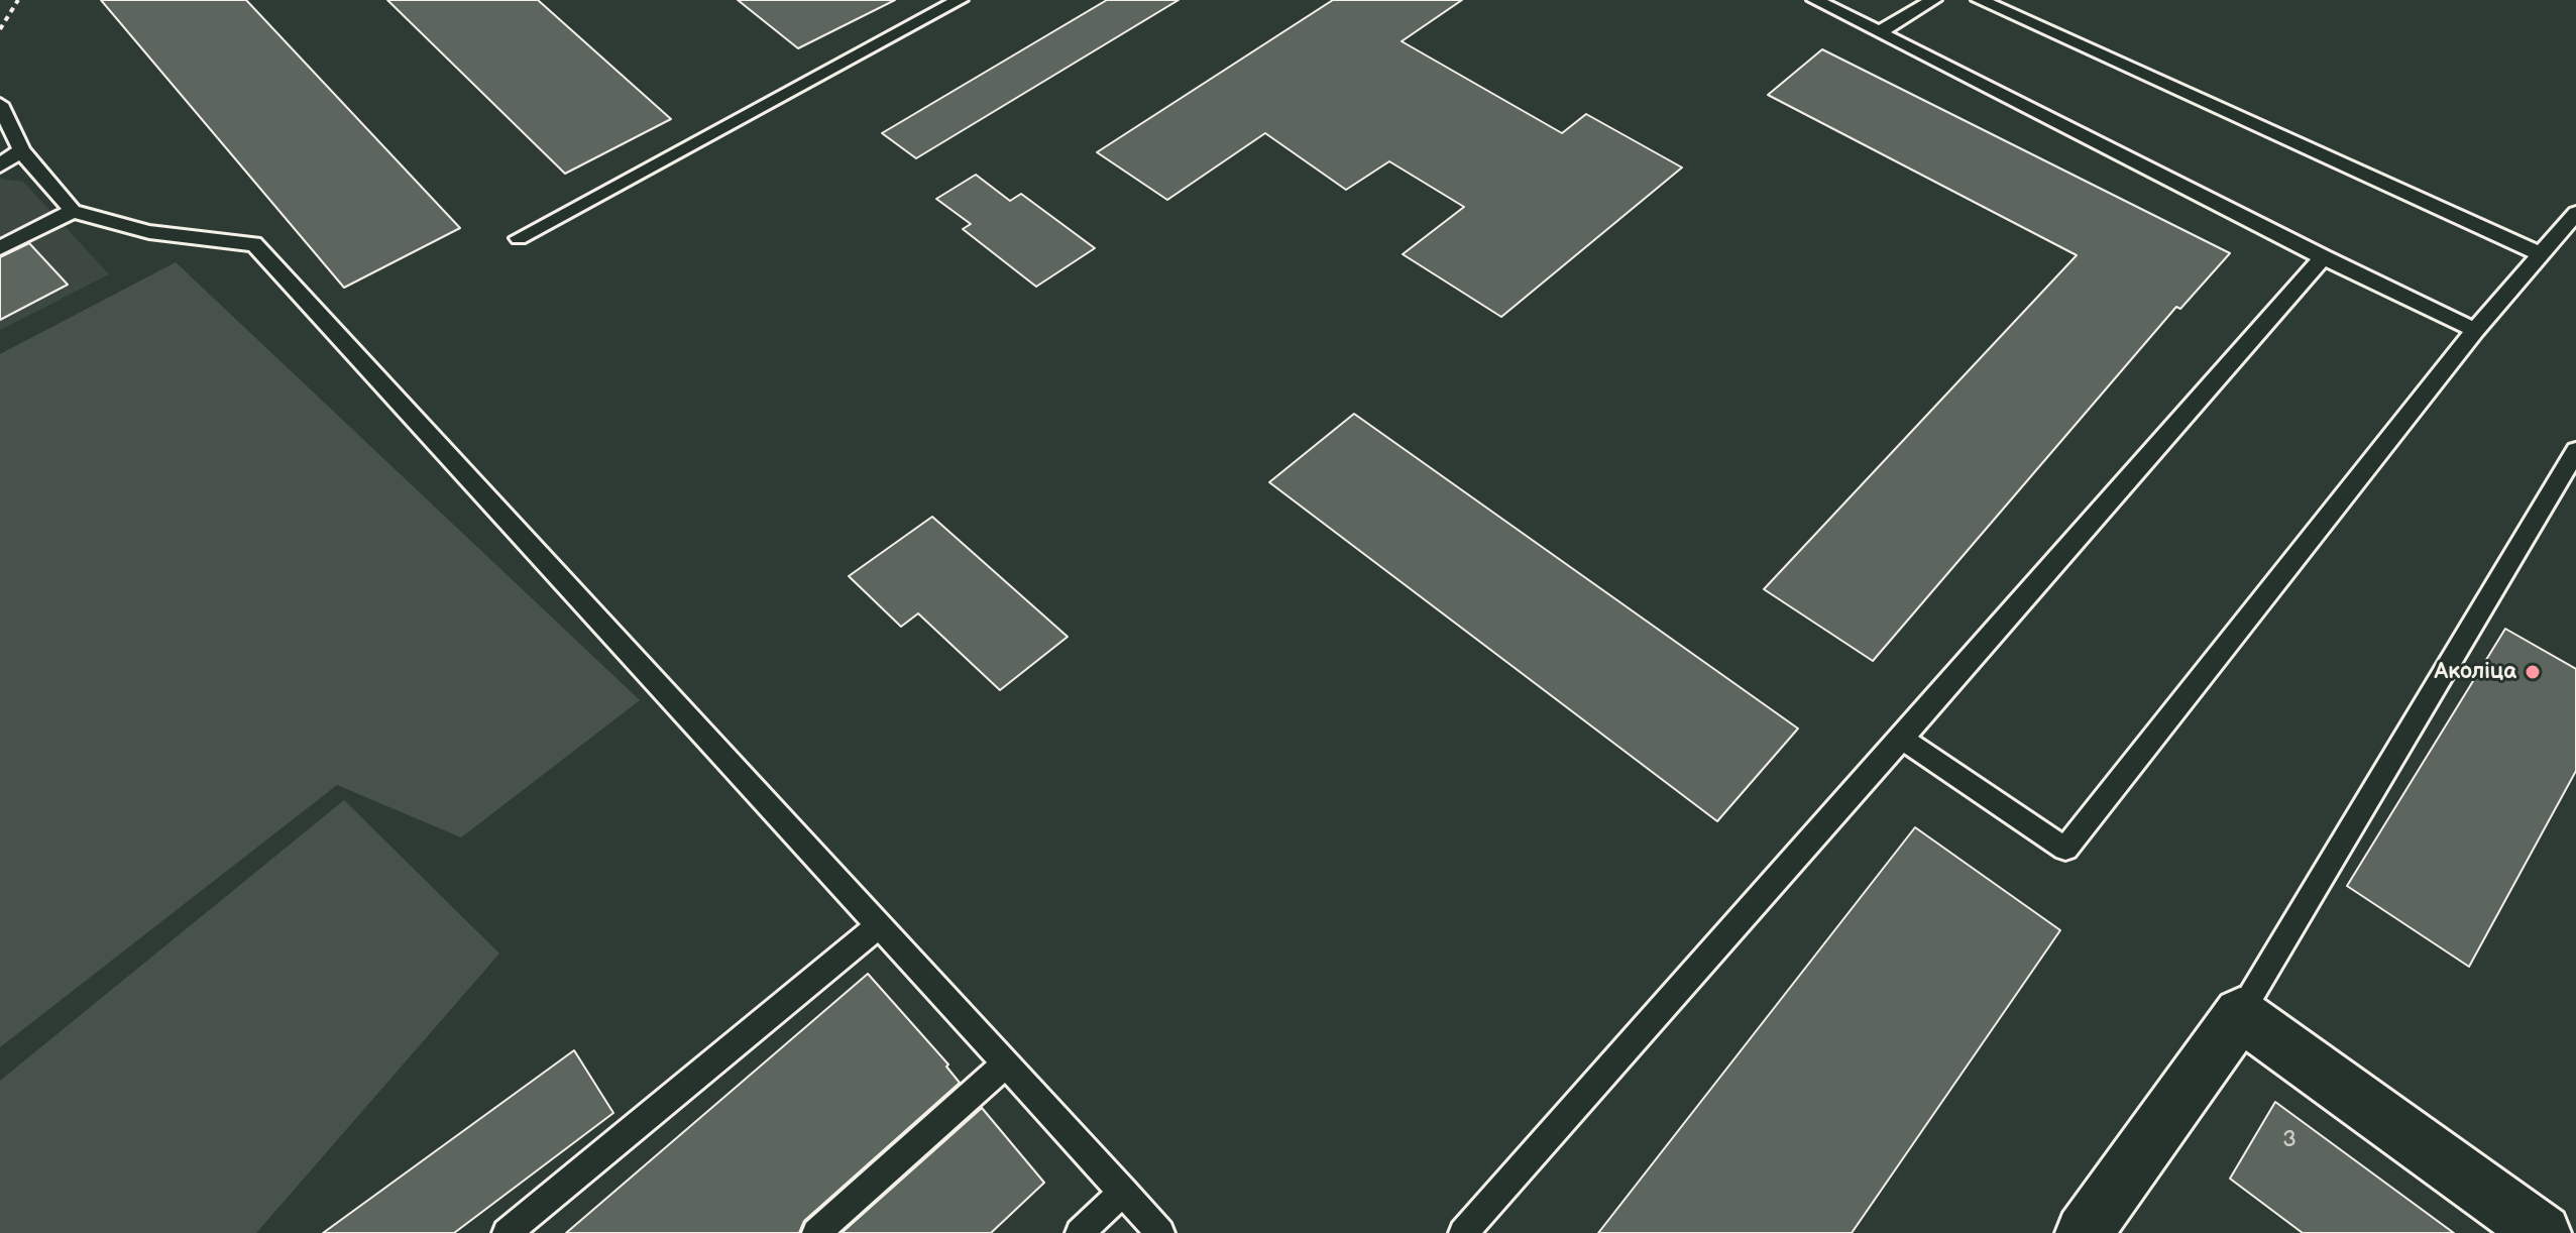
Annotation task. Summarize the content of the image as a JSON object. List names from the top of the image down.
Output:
{
  "places": ["Аколіца"],
  "house_numbers": ["3"]
}
